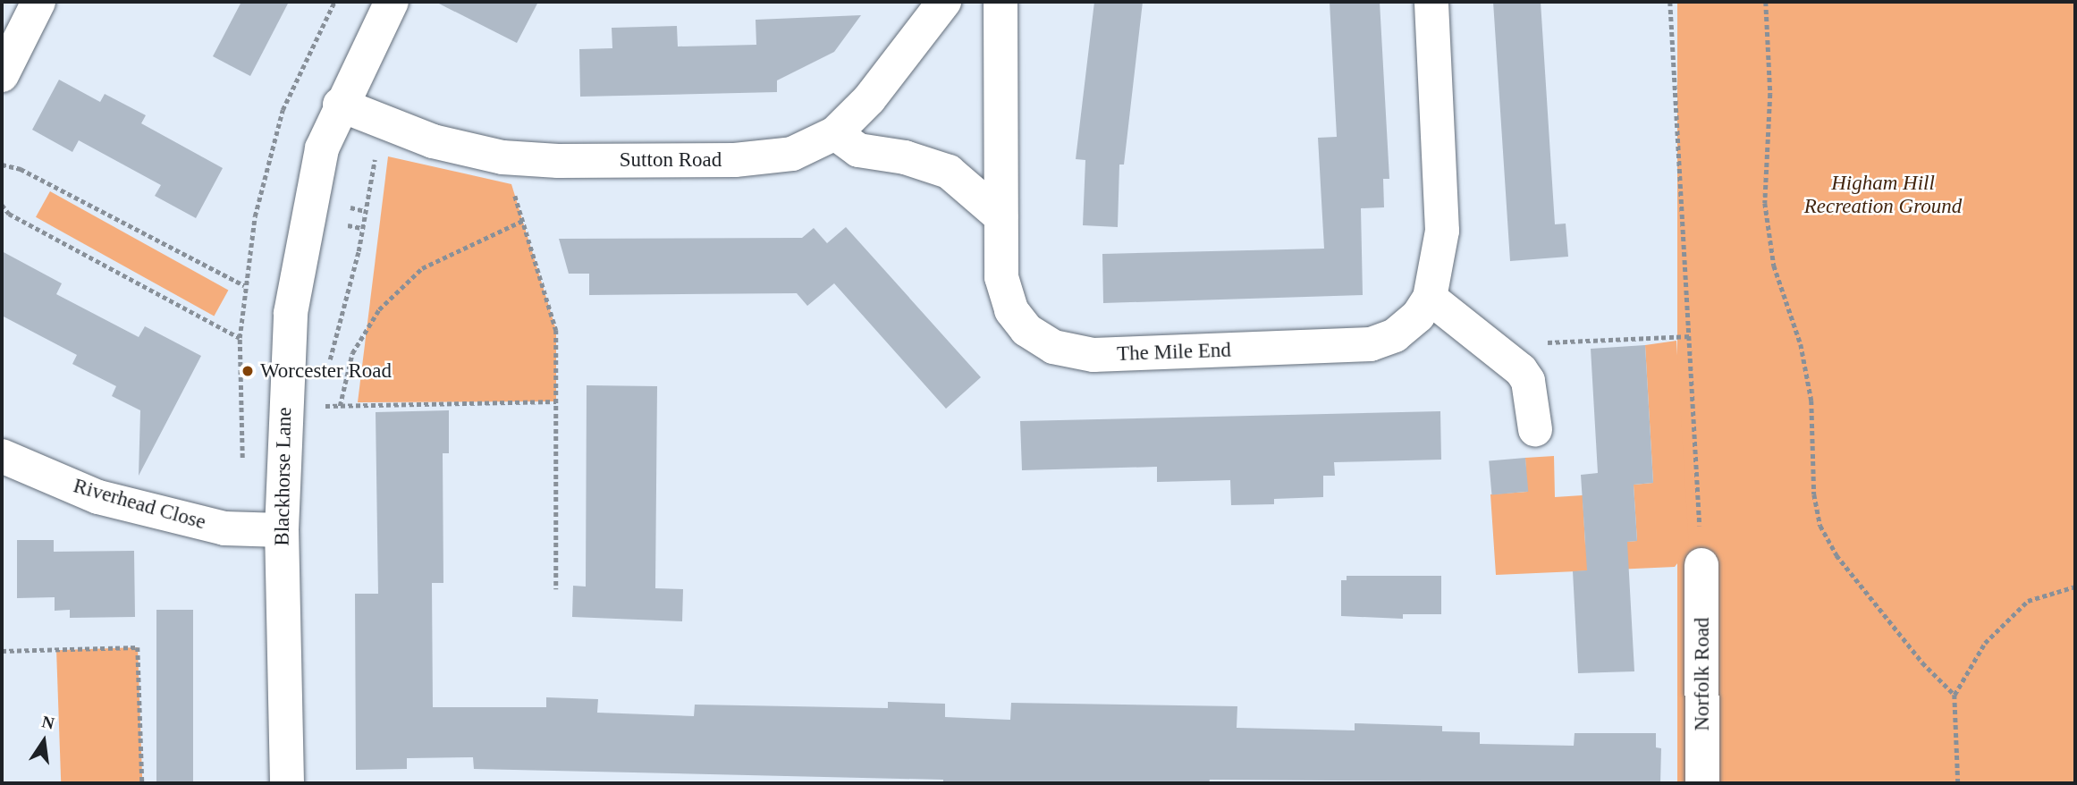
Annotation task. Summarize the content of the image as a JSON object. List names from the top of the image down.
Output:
{
  "streets": {
    "street": [
      "Sutton Road",
      "The Mile End",
      "Blackhorse Lane",
      "Riverhead Close",
      "Norfolk Road"
    ]
  },
  "crossings": [
    ["Sutton Road", "Blackhorse Lane"],
    ["Blackhorse Lane", "Riverhead Close"]
  ],
  "parks": ["Higham Hill Recreation Ground"],
  "places": ["Worcester Road"],
  "north": "top"
}
